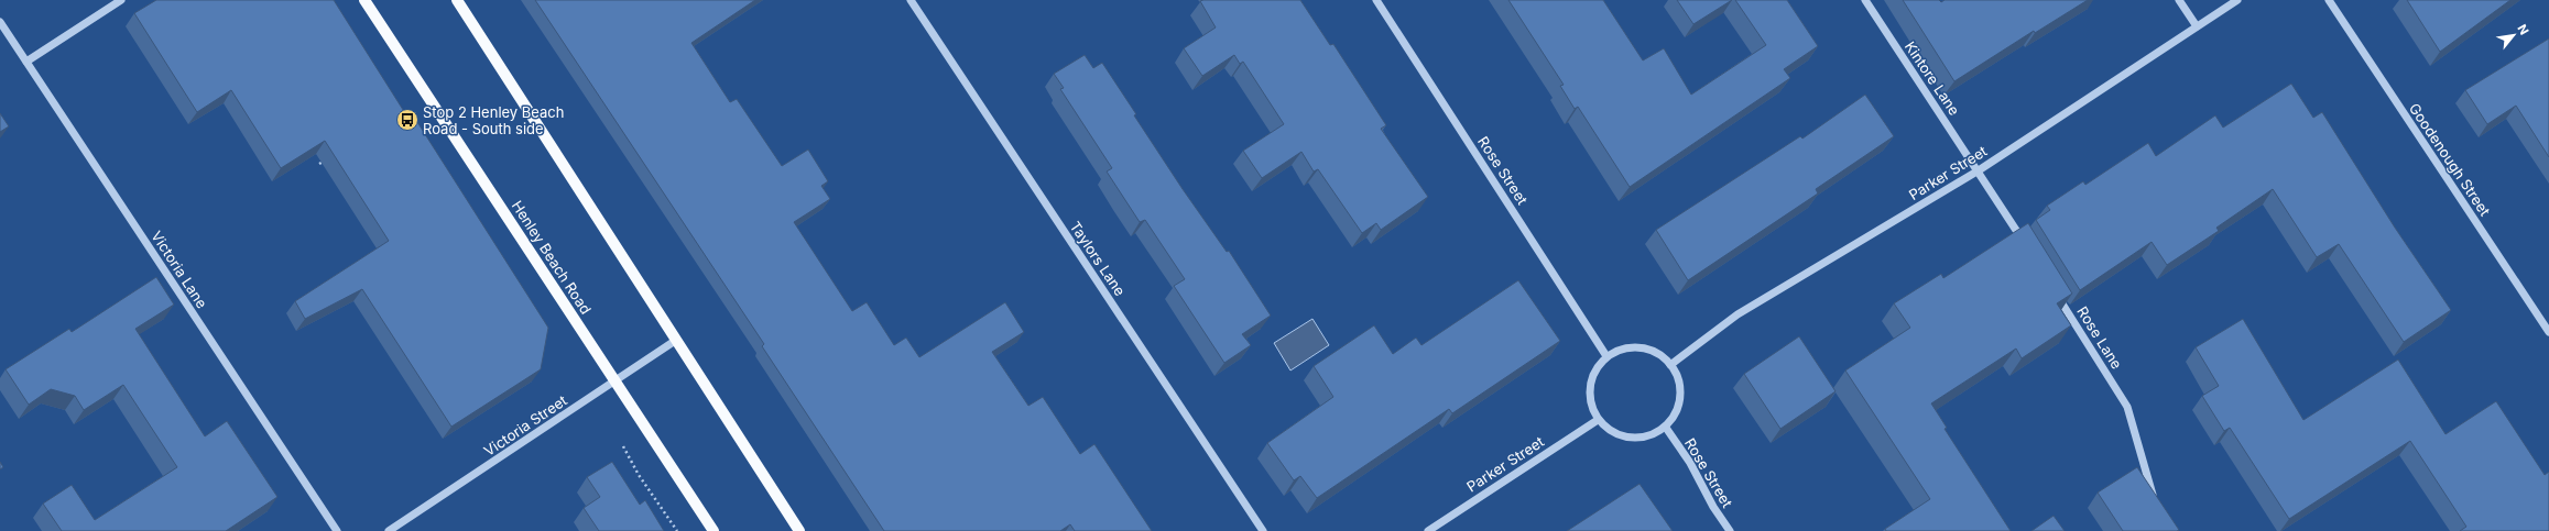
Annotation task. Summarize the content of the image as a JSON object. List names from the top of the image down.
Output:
{
  "streets": {
    "main road": ["Henley Beach Road"],
    "street": [
      "Kintore Lane",
      "Goodenough Street",
      "Rose Street",
      "Parker Street",
      "Taylors Lane",
      "Victoria Lane",
      "Rose Lane",
      "Victoria Street"
    ]
  },
  "crossings": [
    ["Kintore Lane", "Parker Street"],
    ["Rose Street", "Parker Street"],
    ["Henley Beach Road", "Victoria Street"]
  ],
  "places": {
    "bus stop": ["Stop 2 Henley Beach Road - South side"]
  },
  "north": "top right"
}
